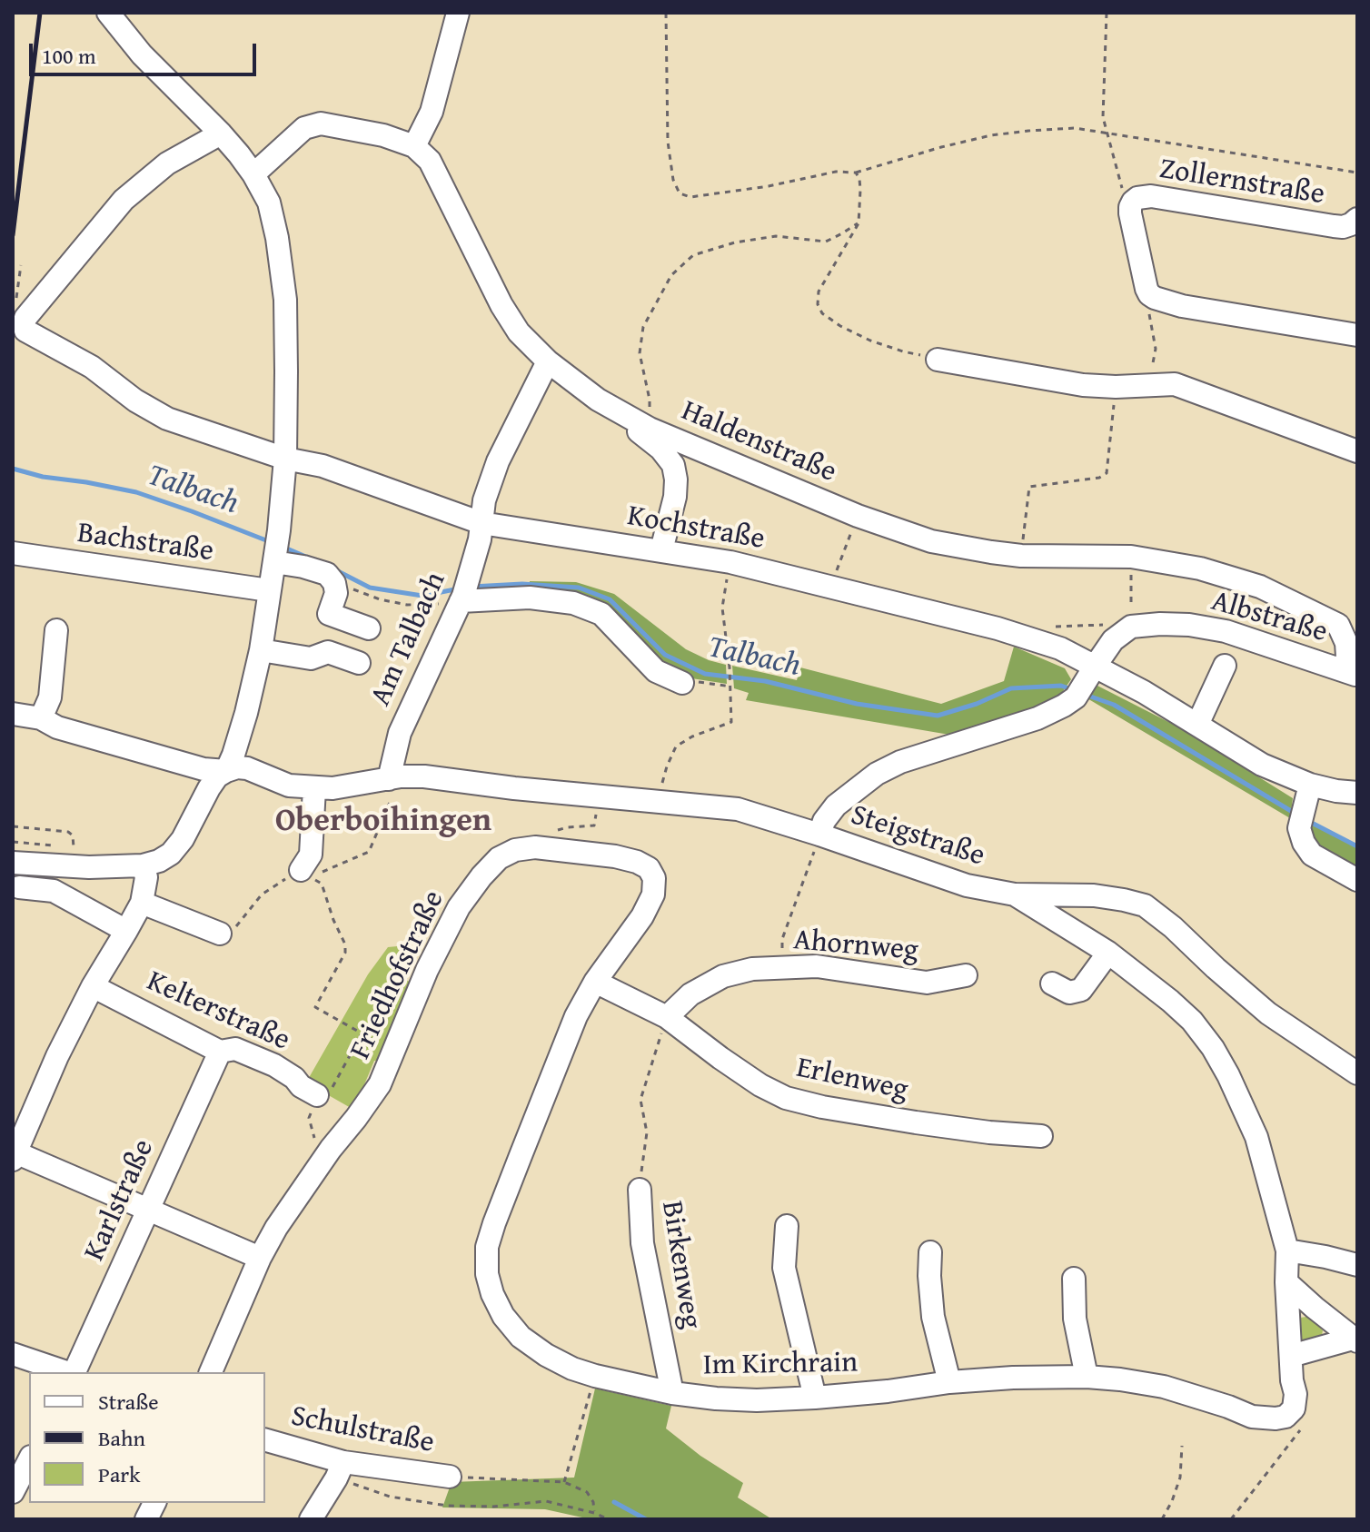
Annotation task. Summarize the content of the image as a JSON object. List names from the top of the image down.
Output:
{
  "streets": {
    "street": [
      "Zollernstraße",
      "Haldenstraße",
      "Kochstraße",
      "Bachstraße",
      "Albstraße",
      "Am Talbach",
      "Steigstraße",
      "Ahornweg",
      "Friedhofstraße",
      "Kelterstraße",
      "Erlenweg",
      "Karlstraße",
      "Birkenweg",
      "Im Kirchrain",
      "Schulstraße"
    ]
  },
  "crossings": [
    ["Haldenstraße", "Albstraße"],
    ["Haldenstraße", "Am Talbach"],
    ["Kochstraße", "Am Talbach"],
    ["Am Talbach", "Steigstraße"],
    ["Ahornweg", "Erlenweg"],
    ["Friedhofstraße", "Im Kirchrain"],
    ["Kelterstraße", "Karlstraße"],
    ["Erlenweg", "Im Kirchrain"],
    ["Birkenweg", "Im Kirchrain"]
  ],
  "districts": ["Oberboihingen"],
  "water": ["Talbach"],
  "legend": ["Straße", "Bahn", "Park"],
  "scale_bar": "100 m"
}
